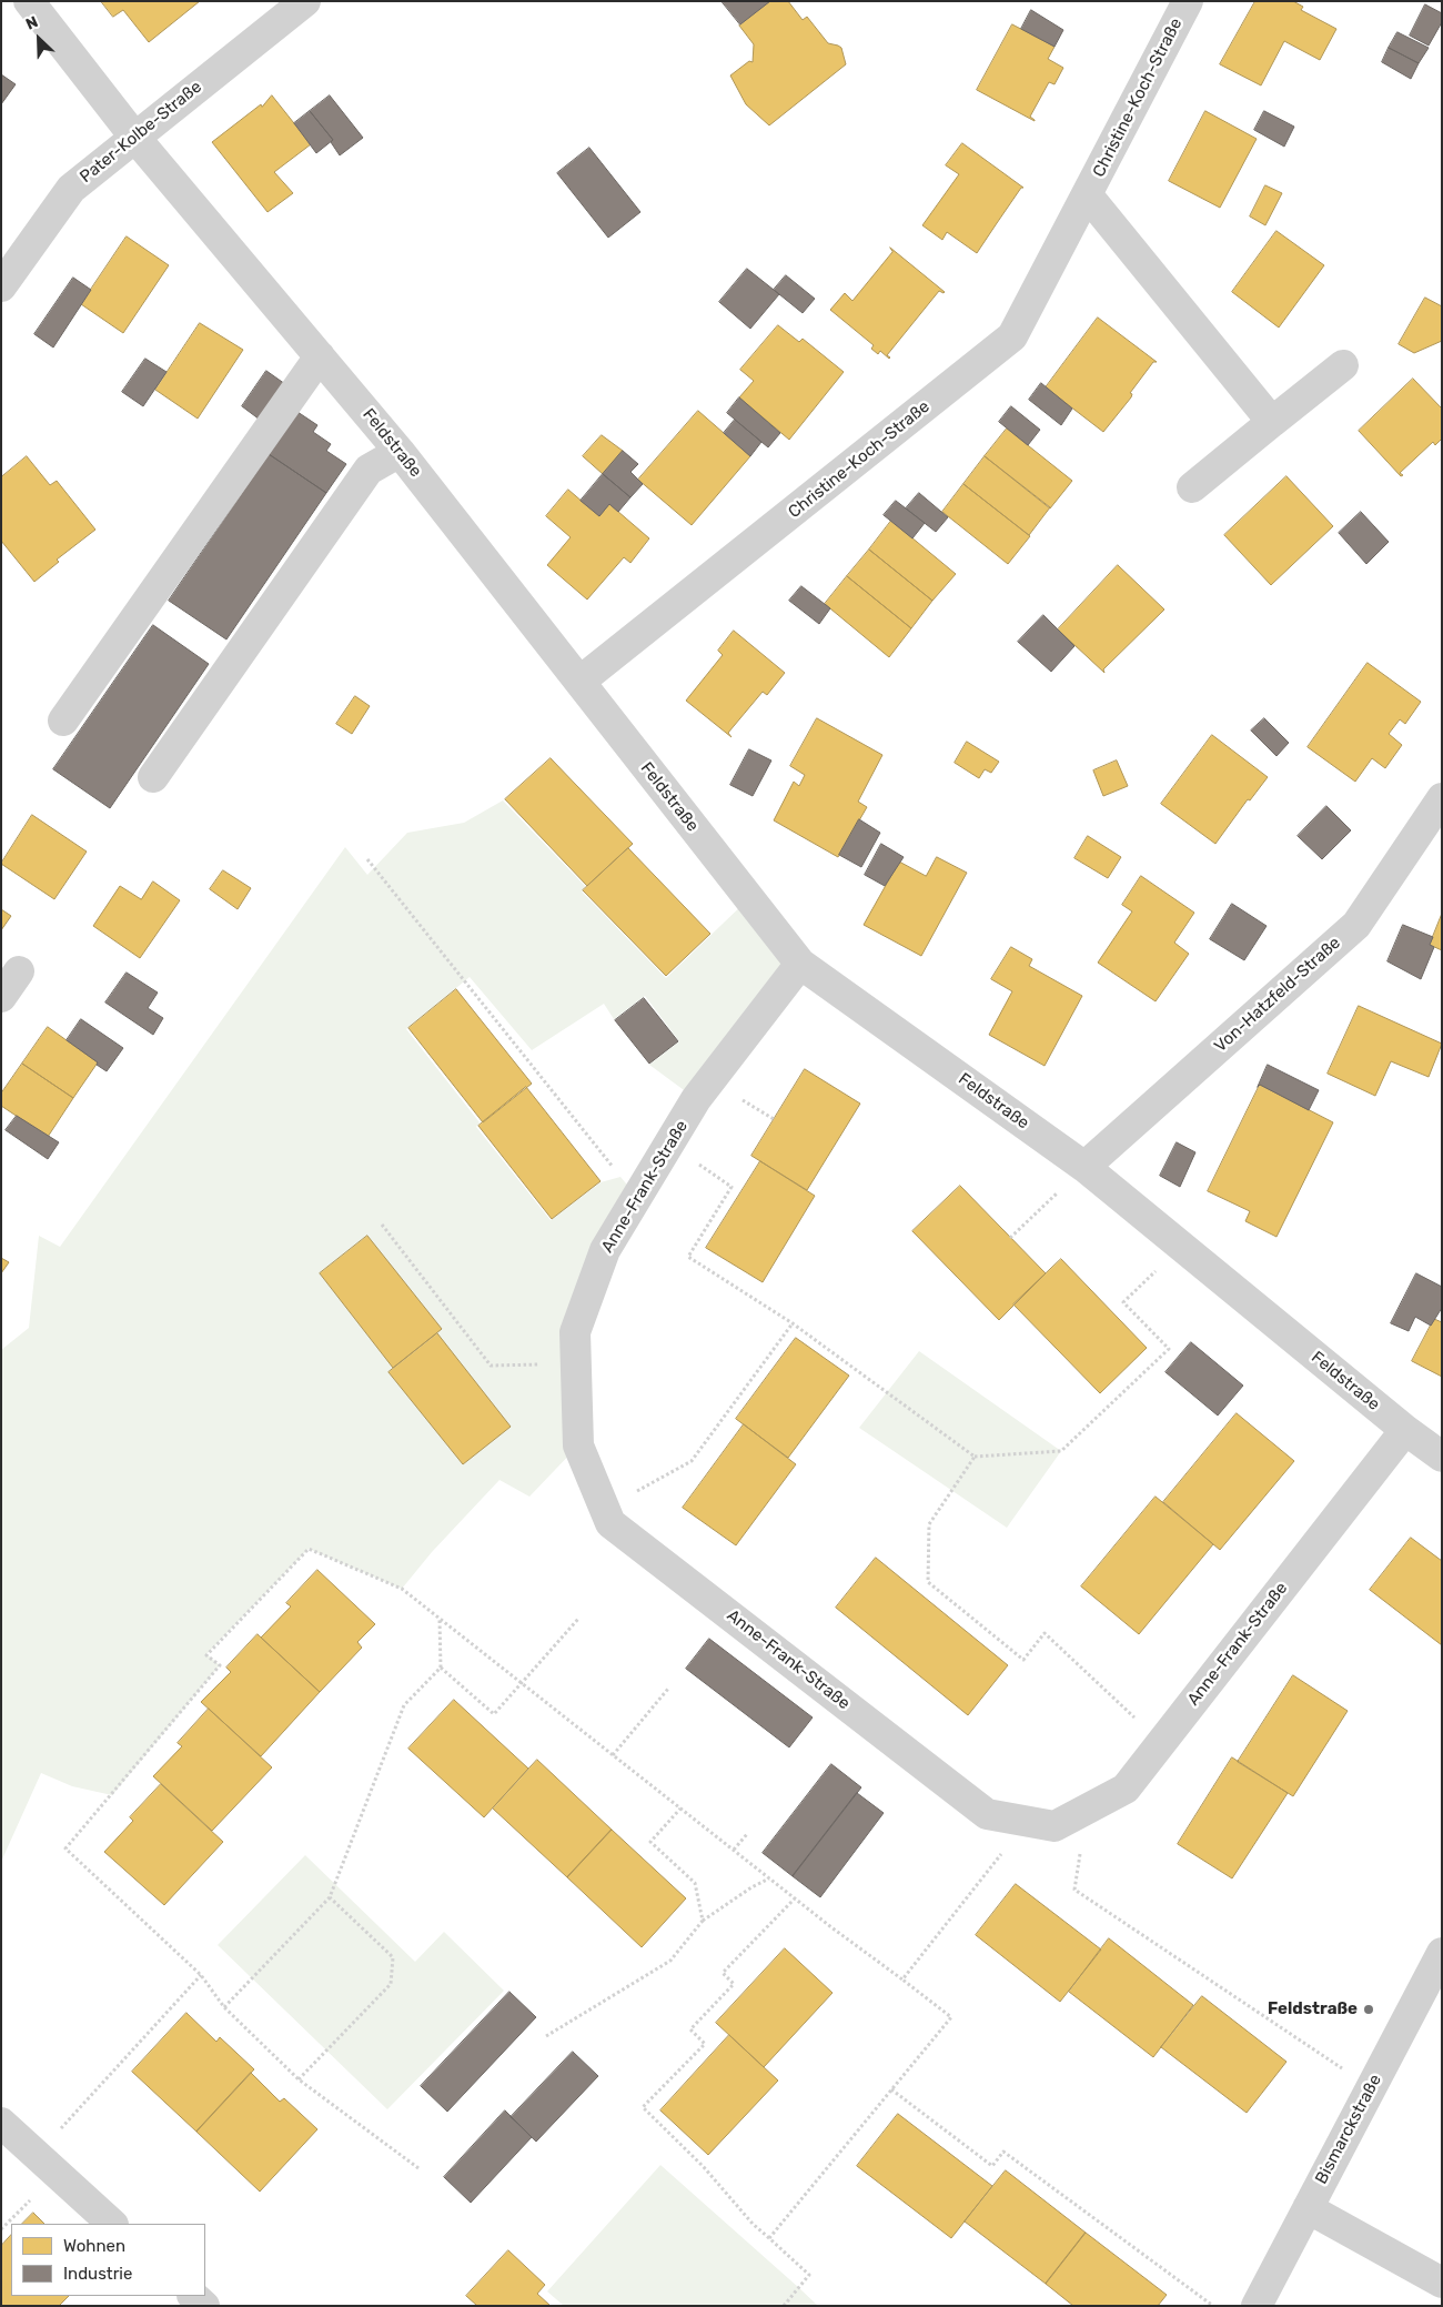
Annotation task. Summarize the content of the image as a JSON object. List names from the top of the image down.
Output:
{
  "streets": {
    "street": [
      "Christine-Koch-Straße",
      "Pater-Kolbe-Straße",
      "Feldstraße",
      "Von-Hatzfeld-Straße",
      "Anne-Frank-Straße",
      "Bismarckstraße"
    ]
  },
  "crossings": [
    ["Christine-Koch-Straße", "Feldstraße"],
    ["Pater-Kolbe-Straße", "Feldstraße"],
    ["Feldstraße", "Von-Hatzfeld-Straße"],
    ["Feldstraße", "Anne-Frank-Straße"]
  ],
  "places": ["Feldstraße"],
  "legend": ["Wohnen", "Industrie"],
  "north": "top left"
}
